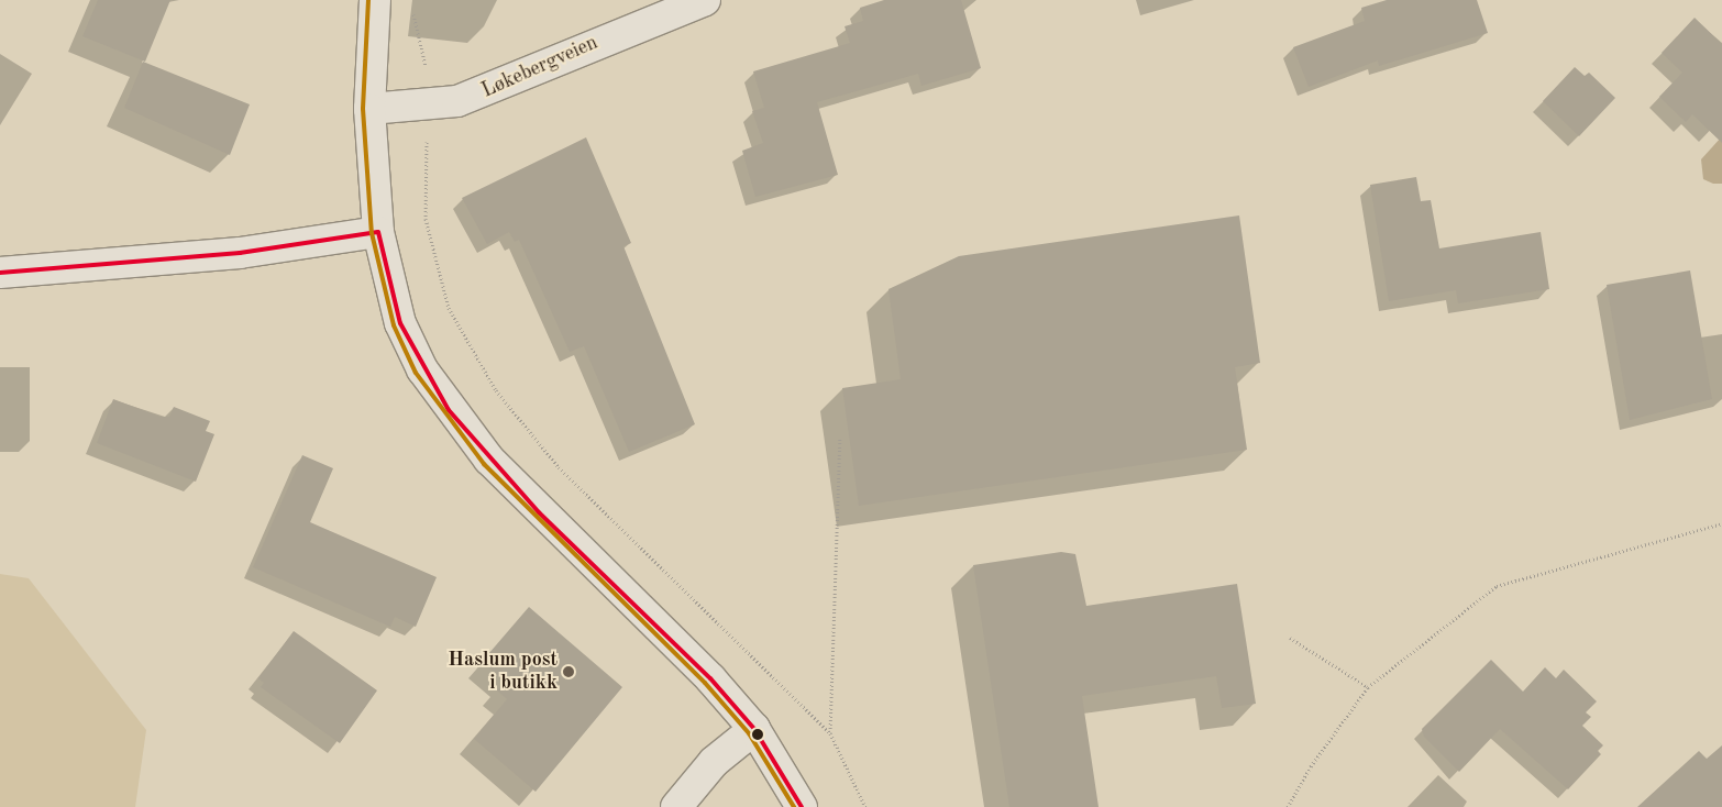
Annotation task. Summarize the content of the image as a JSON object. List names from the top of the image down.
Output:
{
  "streets": {
    "main road": ["Løkebergveien"]
  },
  "places": ["Haslum post i butikk"]
}
